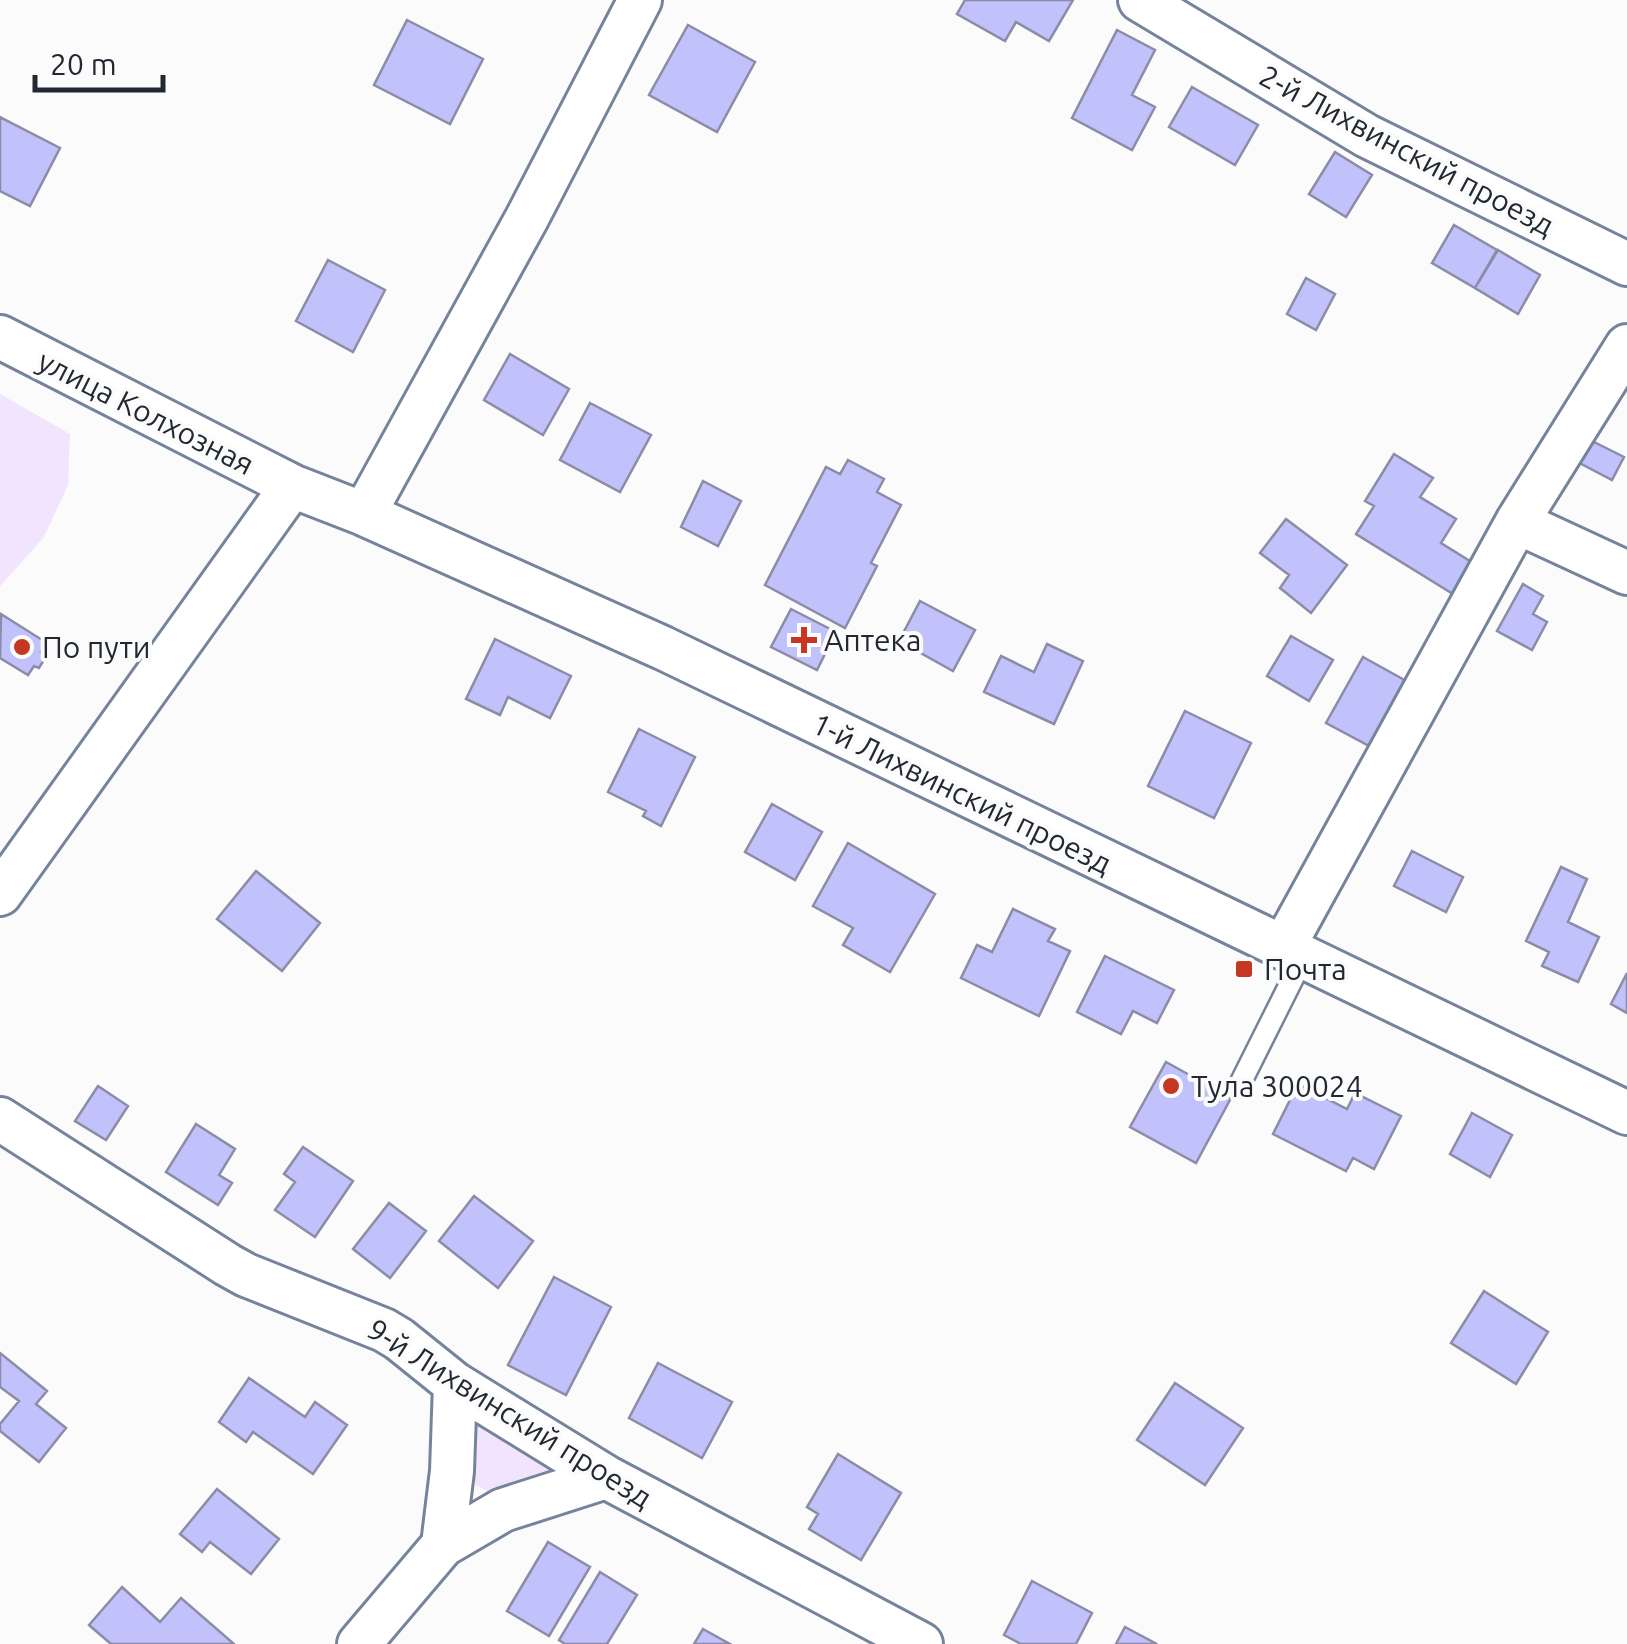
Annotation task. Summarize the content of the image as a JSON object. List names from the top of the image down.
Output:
{
  "streets": {
    "street": [
      "2-й Лихвинский проезд",
      "улица Колхозная",
      "1-й Лихвинский проезд",
      "9-й Лихвинский проезд"
    ]
  },
  "crossings": [
    ["улица Колхозная", "1-й Лихвинский проезд"]
  ],
  "places": {
    "health": ["Аптека"],
    "other": ["По пути", "Тула 300024"],
    "transit": ["Почта"]
  },
  "scale_bar": "20 m"
}
